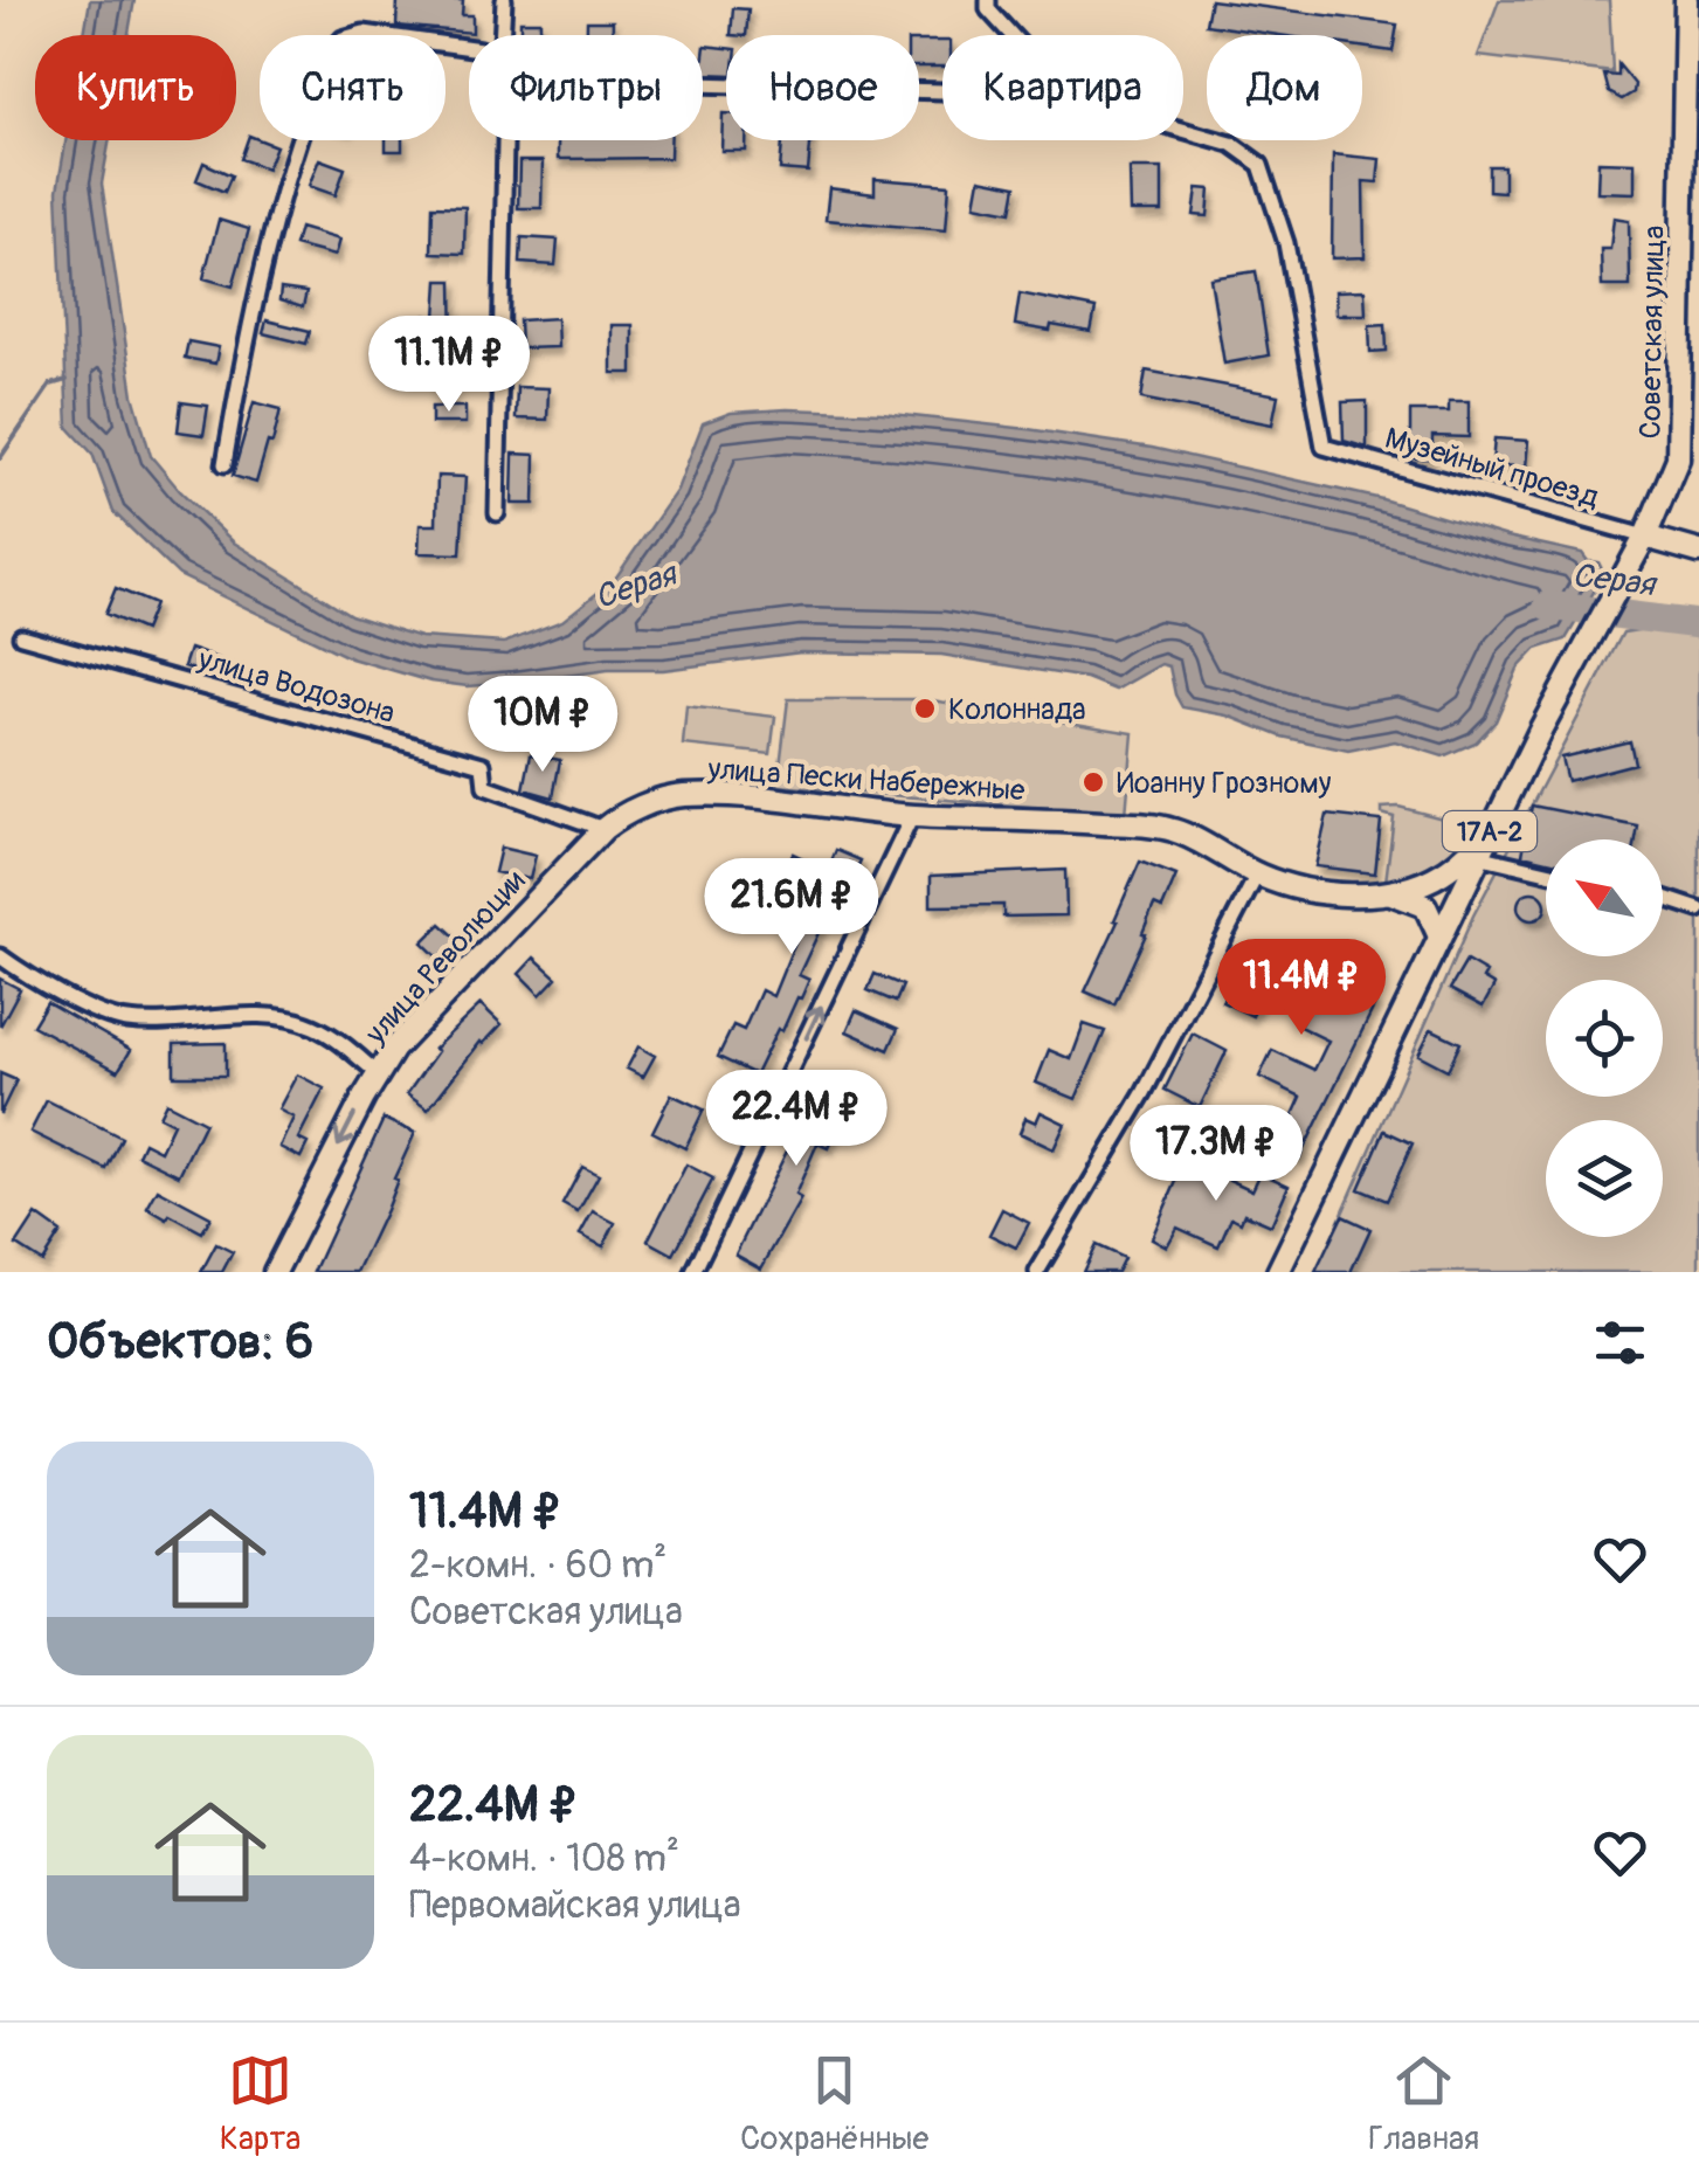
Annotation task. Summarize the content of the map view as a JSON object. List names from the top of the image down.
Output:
{
  "streets": {
    "main road": [
      "Советская улица",
      "улица Пески Набережные",
      "17А-2",
      "улица Революции"
    ],
    "street": ["Музейный проезд", "улица Водозона"]
  },
  "crossings": [
    ["Советская улица", "Музейный проезд"],
    ["Советская улица", "улица Пески Набережные"],
    ["улица Водозона", "улица Революции"],
    ["улица Пески Набережные", "улица Революции"]
  ],
  "water": ["Серая"],
  "places": ["Колоннада", "Иоанну Грозному"],
  "north": "top left",
  "page": {
    "chip": [
      "Купить",
      "Снять",
      "Фильтры",
      "Новое",
      "Квартира",
      "Дом"
    ],
    "price": [
      "11.1M ₽",
      "10M ₽",
      "21.6M ₽",
      "11.4M ₽",
      "22.4M ₽",
      "17.3M ₽"
    ],
    "heading": "Объектов: 6",
    "list": [
      {
        "name": "11.4M ₽",
        "note": "2-комн. · 60 m² · Советская улица"
      },
      {
        "name": "22.4M ₽",
        "note": "4-комн. · 108 m² · Первомайская улица"
      }
    ],
    "tabs": ["Карта", "Сохранённые", "Главная"]
  }
}
